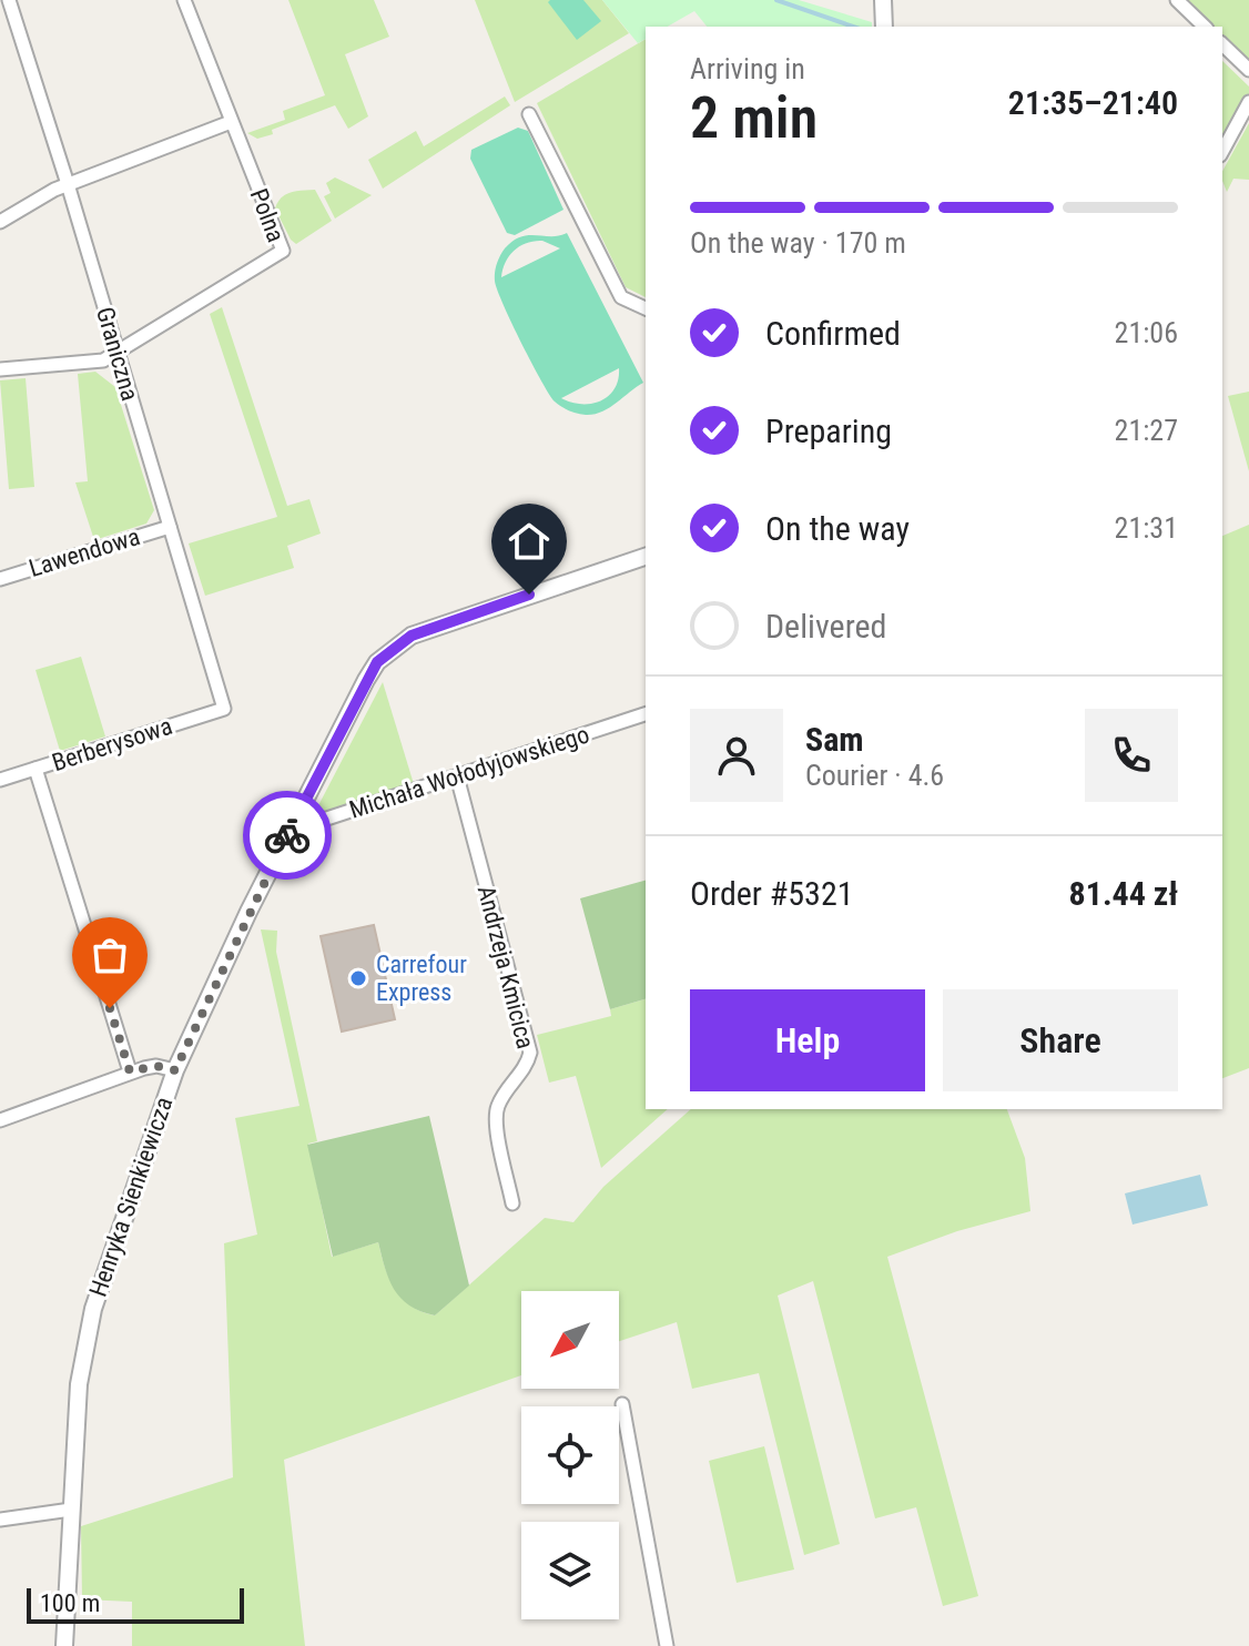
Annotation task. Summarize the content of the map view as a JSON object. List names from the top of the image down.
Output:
{
  "streets": {
    "street": [
      "Polna",
      "Graniczna",
      "Lawendowa",
      "Berberysowa",
      "Michała Wołodyjowskiego",
      "Andrzeja Kmicica",
      "Henryka Sienkiewicza"
    ]
  },
  "crossings": [
    ["Polna", "Graniczna"],
    ["Graniczna", "Lawendowa"],
    ["Graniczna", "Berberysowa"],
    ["Michała Wołodyjowskiego", "Andrzeja Kmicica"],
    ["Michała Wołodyjowskiego", "Henryka Sienkiewicza"]
  ],
  "places": ["Carrefour Express"],
  "scale_bar": "100 m",
  "north": "bottom left",
  "page": {
    "heading": ["2 min", "Arriving in", "21:35–21:40"],
    "panel": [
      "Sam",
      "Courier · 4.6",
      "Order #5321",
      "81.44 zł"
    ],
    "bar": "On the way · 170 m",
    "list": [
      ["Confirmed", "21:06"],
      ["Preparing", "21:27"],
      ["On the way", "21:31"],
      "Delivered"
    ],
    "buttons": ["Help", "Share"],
    "scale": "100 m"
  }
}
